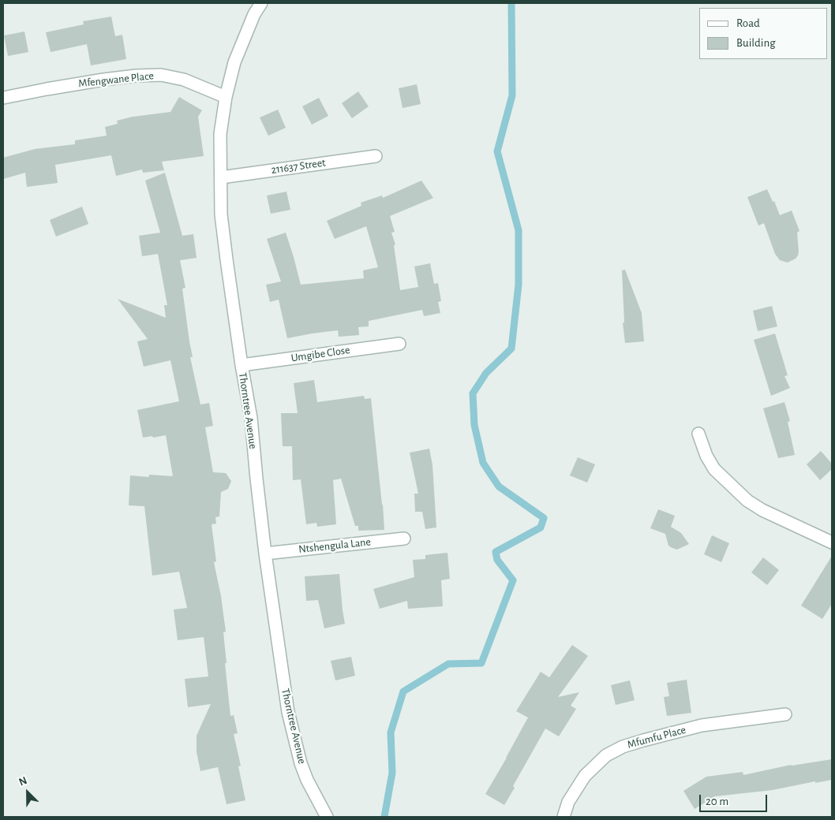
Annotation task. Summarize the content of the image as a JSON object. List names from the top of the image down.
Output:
{
  "streets": {
    "street": [
      "Mfengwane Place",
      "211637 Street",
      "Umgibe Close",
      "Thorntree Avenue",
      "Ntshengula Lane",
      "Mfumfu Place"
    ]
  },
  "crossings": [
    ["Mfengwane Place", "Thorntree Avenue"],
    ["211637 Street", "Thorntree Avenue"],
    ["Umgibe Close", "Thorntree Avenue"],
    ["Thorntree Avenue", "Ntshengula Lane"]
  ],
  "legend": ["Road", "Building"],
  "scale_bar": "20 m",
  "north": "top left"
}
